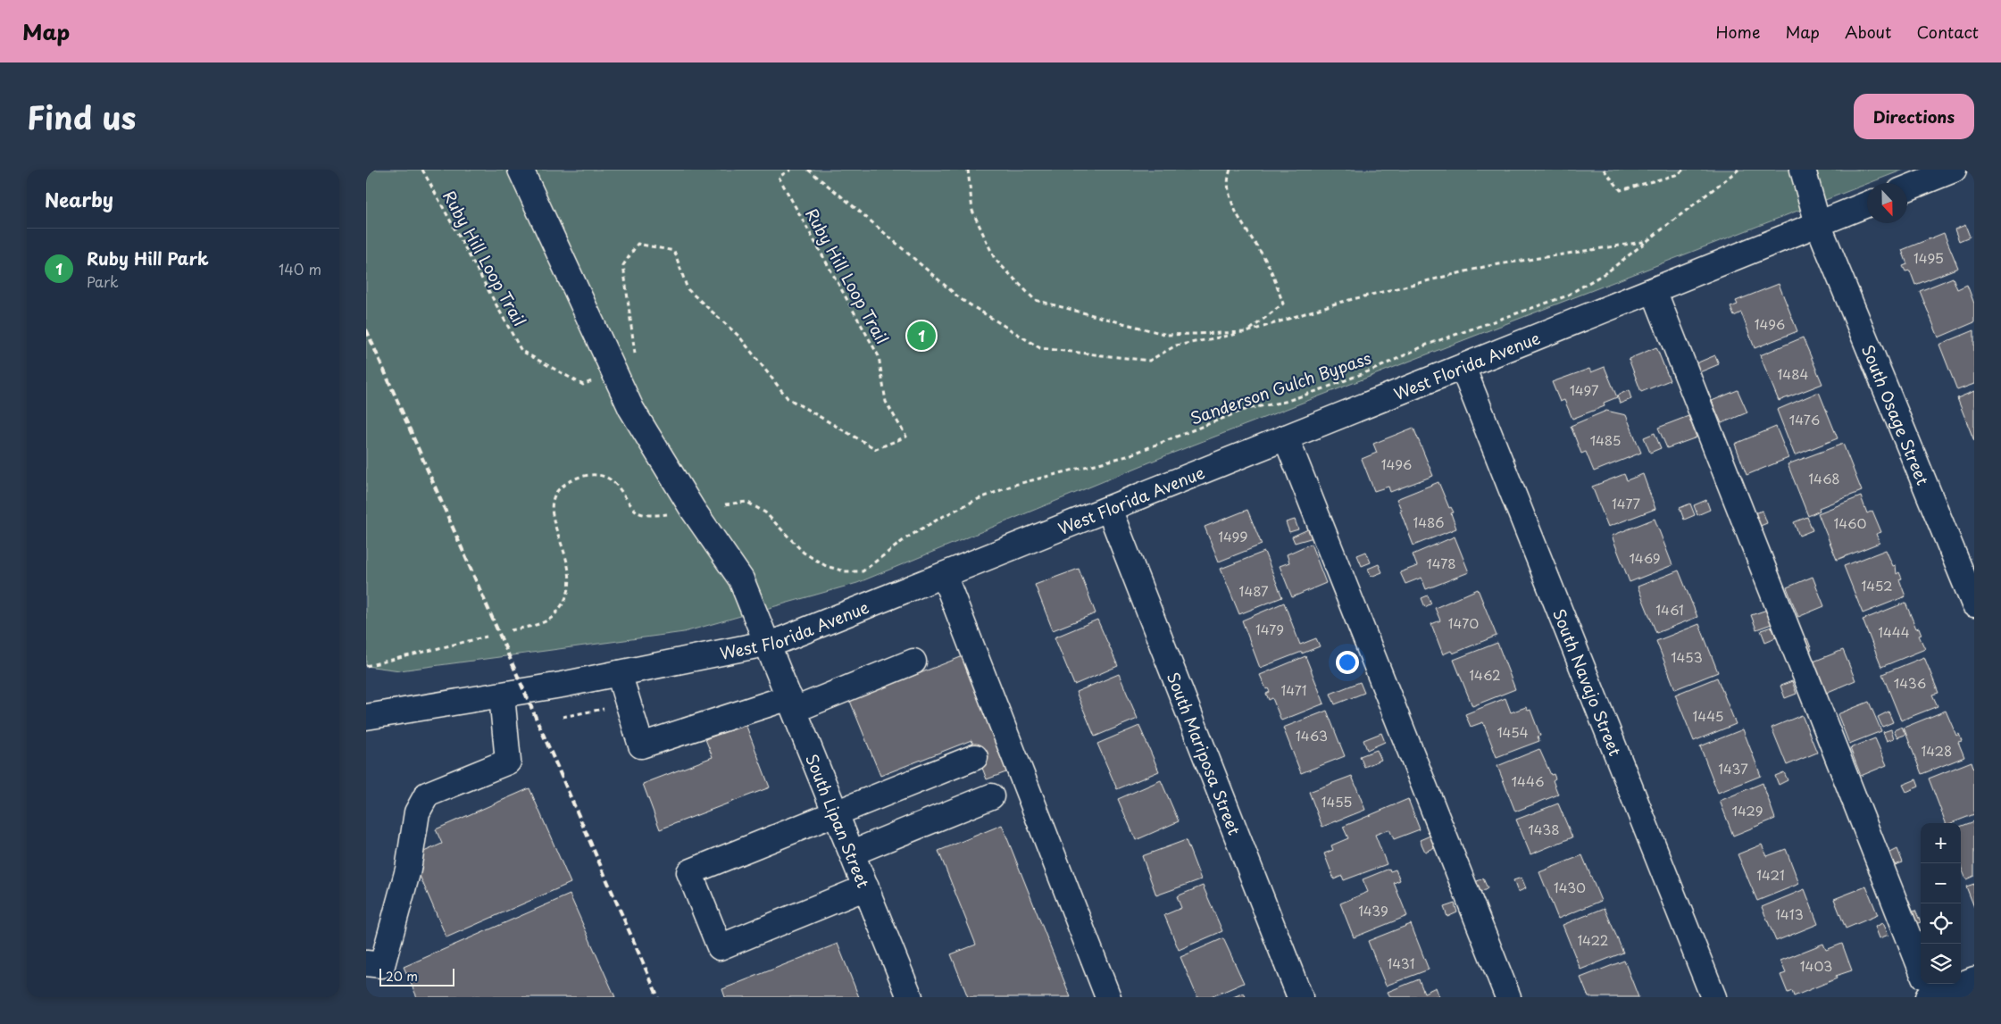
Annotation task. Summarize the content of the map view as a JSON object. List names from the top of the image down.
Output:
{
  "streets": {
    "street": [
      "West Florida Avenue",
      "South Osage Street",
      "South Navajo Street",
      "South Mariposa Street",
      "South Lipan Street"
    ],
    "path": ["Ruby Hill Loop Trail", "Sanderson Gulch Bypass"]
  },
  "crossings": [
    ["Ruby Hill Loop Trail", "South Lipan Street"],
    ["West Florida Avenue", "South Osage Street"],
    ["West Florida Avenue", "South Navajo Street"],
    ["West Florida Avenue", "South Mariposa Street"],
    ["West Florida Avenue", "South Lipan Street"]
  ],
  "house_numbers": [
    "1495",
    "1496",
    "1484",
    "1497",
    "1476",
    "1485",
    "1496",
    "1468",
    "1477",
    "1486",
    "1460",
    "1499",
    "1469",
    "1478",
    "1452",
    "1487",
    "1461",
    "1470",
    "1479",
    "1444",
    "1453",
    "1462",
    "1436",
    "1471",
    "1445",
    "1454",
    "1463",
    "1428",
    "1437",
    "1446",
    "1455",
    "1429",
    "1438",
    "1421",
    "1430",
    "1439",
    "1413",
    "1422",
    "1431",
    "1403"
  ],
  "scale_bar": "20 m",
  "north": "bottom",
  "page": {
    "header": "Map",
    "nav": [
      "Home",
      "Map",
      "About",
      "Contact"
    ],
    "title": "Find us",
    "buttons": "Directions",
    "heading": "Nearby",
    "list": [
      {
        "mark": "1",
        "name": "Ruby Hill Park",
        "note": "Park",
        "value": "140 m"
      }
    ],
    "pins": "1",
    "map_buttons": ["+", "−"],
    "scale": "20 m"
  }
}
